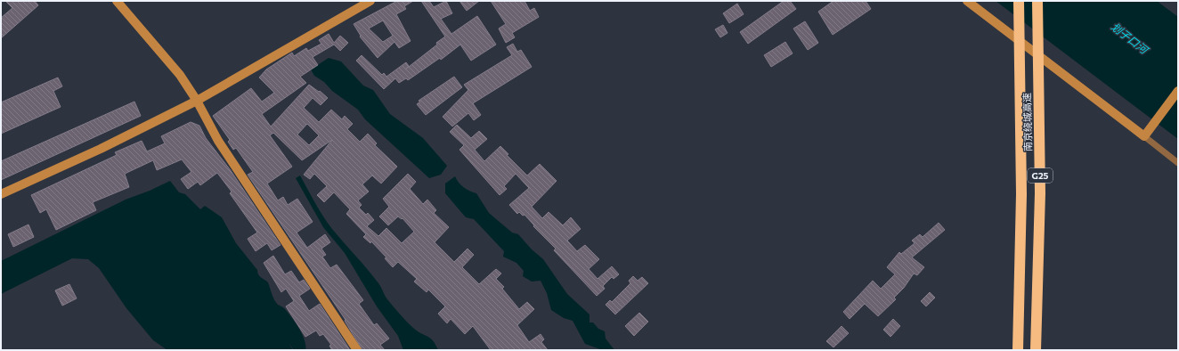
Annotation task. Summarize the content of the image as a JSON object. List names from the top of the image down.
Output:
{
  "streets": {
    "highway": ["南京绕城高速", "G25"]
  },
  "water": ["划子口河"]
}
